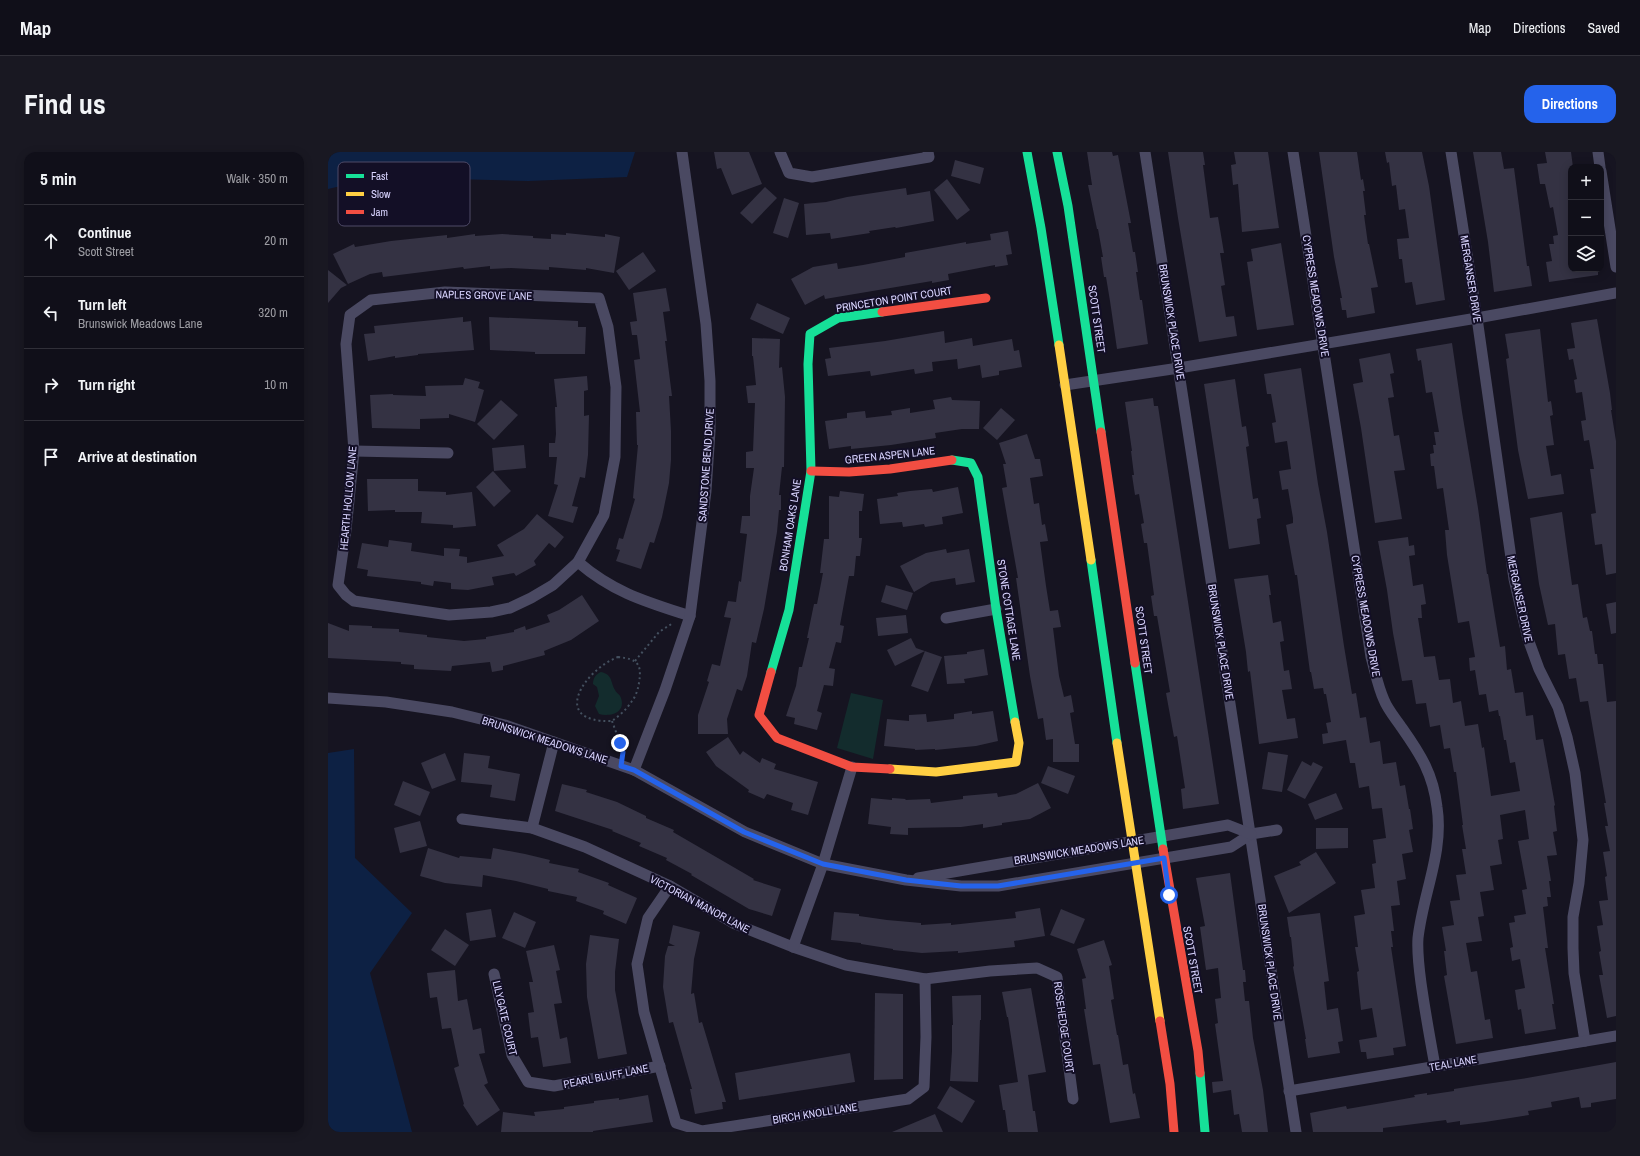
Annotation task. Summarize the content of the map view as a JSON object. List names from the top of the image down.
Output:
{
  "streets": {
    "main road": [
      "PRINCETON POINT COURT",
      "SCOTT STREET",
      "GREEN ASPEN LANE",
      "BONHAM OAKS LANE",
      "STONE COTTAGE LANE"
    ],
    "street": [
      "MERGANSER DRIVE",
      "NAPLES GROVE LANE",
      "CYPRESS MEADOWS DRIVE",
      "BRUNSWICK PLACE DRIVE",
      "SANDSTONE BEND DRIVE",
      "HEARTH HOLLOW LANE",
      "BRUNSWICK MEADOWS LANE",
      "VICTORIAN MANOR LANE",
      "LILYGATE COURT",
      "ROSEHEDGE COURT",
      "TEAL LANE",
      "PEARL BLUFF LANE",
      "BIRCH KNOLL LANE"
    ]
  },
  "crossings": [
    ["MERGANSER DRIVE", "TEAL LANE"],
    ["NAPLES GROVE LANE", "HEARTH HOLLOW LANE"],
    ["CYPRESS MEADOWS DRIVE", "TEAL LANE"],
    ["PRINCETON POINT COURT", "BONHAM OAKS LANE"],
    ["SCOTT STREET", "BRUNSWICK MEADOWS LANE"],
    ["BRUNSWICK PLACE DRIVE", "BRUNSWICK MEADOWS LANE"],
    ["BRUNSWICK PLACE DRIVE", "TEAL LANE"],
    ["GREEN ASPEN LANE", "BONHAM OAKS LANE"],
    ["GREEN ASPEN LANE", "STONE COTTAGE LANE"],
    ["SANDSTONE BEND DRIVE", "BRUNSWICK MEADOWS LANE"],
    ["BONHAM OAKS LANE", "STONE COTTAGE LANE"],
    ["VICTORIAN MANOR LANE", "ROSEHEDGE COURT"],
    ["VICTORIAN MANOR LANE", "BIRCH KNOLL LANE"],
    ["LILYGATE COURT", "PEARL BLUFF LANE"],
    ["PEARL BLUFF LANE", "BIRCH KNOLL LANE"]
  ],
  "legend": ["Fast", "Slow", "Jam"],
  "page": {
    "header": "Map",
    "nav": ["Map", "Directions", "Saved"],
    "title": "Find us",
    "buttons": "Directions",
    "heading": ["5 min", "Walk · 350 m"],
    "map_buttons": ["+", "−"],
    "list": [
      ["Continue", "Scott Street", "20 m"],
      ["Turn left", "Brunswick Meadows Lane", "320 m"],
      ["Turn right", "10 m"],
      "Arrive at destination"
    ]
  }
}
